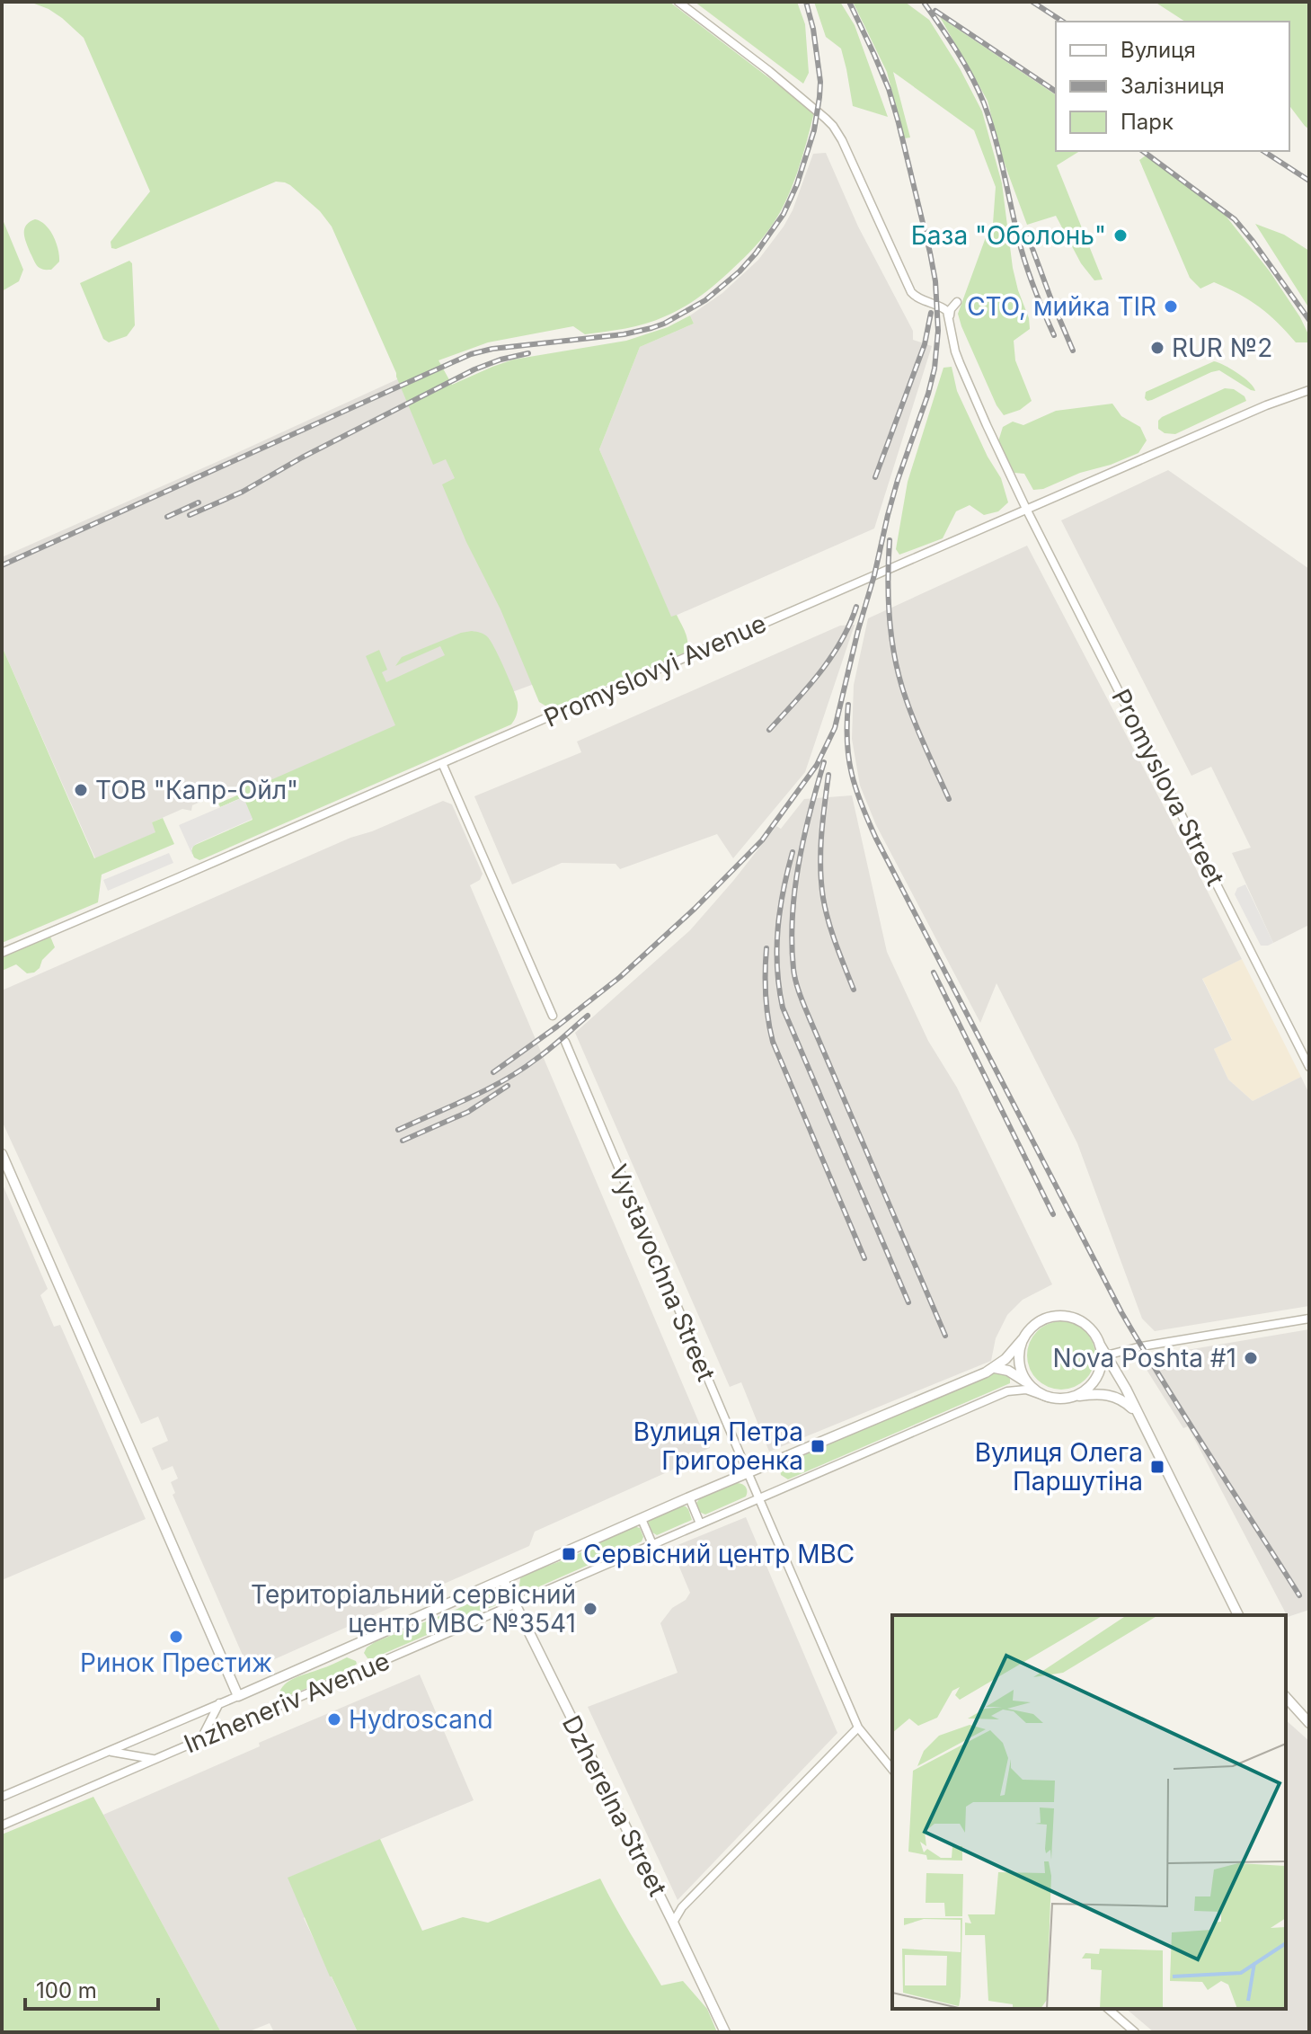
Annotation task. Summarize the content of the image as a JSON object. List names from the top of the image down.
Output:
{
  "streets": {
    "street": [
      "Promyslovyi Avenue",
      "Promyslova Street",
      "Vystavochna Street",
      "Inzheneriv Avenue",
      "Dzherelna Street"
    ]
  },
  "crossings": [
    ["Promyslovyi Avenue", "Promyslova Street"],
    ["Vystavochna Street", "Inzheneriv Avenue"],
    ["Inzheneriv Avenue", "Dzherelna Street"]
  ],
  "places": {
    "other": [
      "База \"Оболонь\"",
      "СТО, мийка TIR",
      "RUR №2",
      "ТОВ \"Капр-Ойл\"",
      "Nova Poshta #1",
      "Територіальний сервісний центр МВС №3541",
      "Ринок Престиж",
      "Hydroscand"
    ],
    "transit": ["Вулиця Петра Григоренка", "Вулиця Олега Паршутіна", "Сервісний центр МВС"]
  },
  "legend": ["Вулиця", "Залізниця", "Парк"],
  "scale_bar": "100 m"
}
